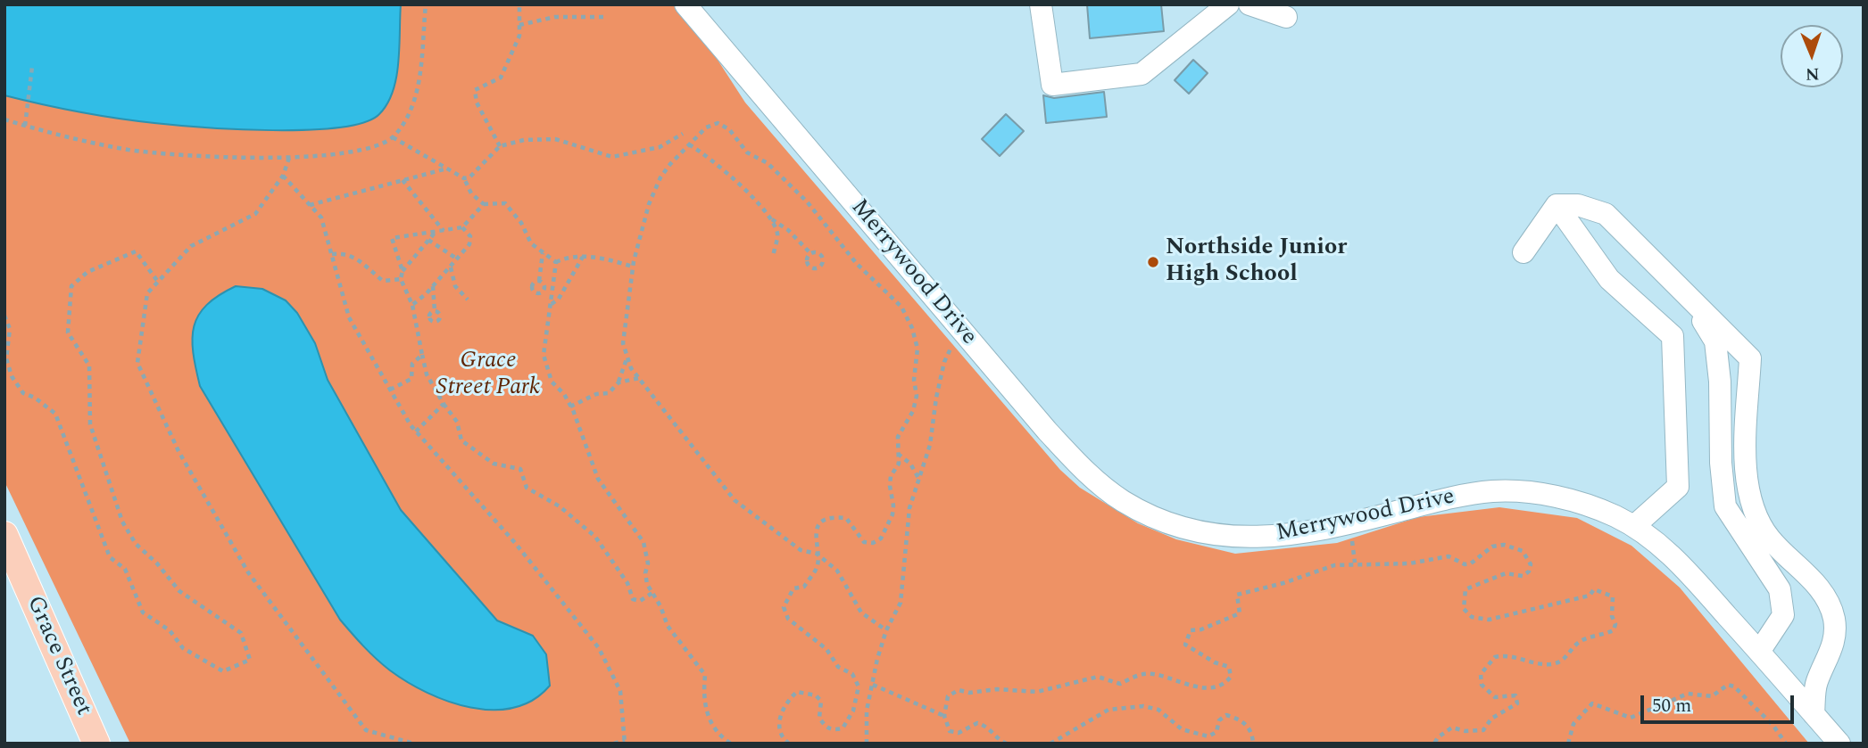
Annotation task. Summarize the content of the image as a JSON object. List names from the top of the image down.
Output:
{
  "streets": {
    "main road": ["Grace Street"],
    "street": ["Merrywood Drive"]
  },
  "parks": ["Grace Street Park"],
  "places": ["Northside Junior High School"],
  "scale_bar": "50 m",
  "north": "bottom"
}
